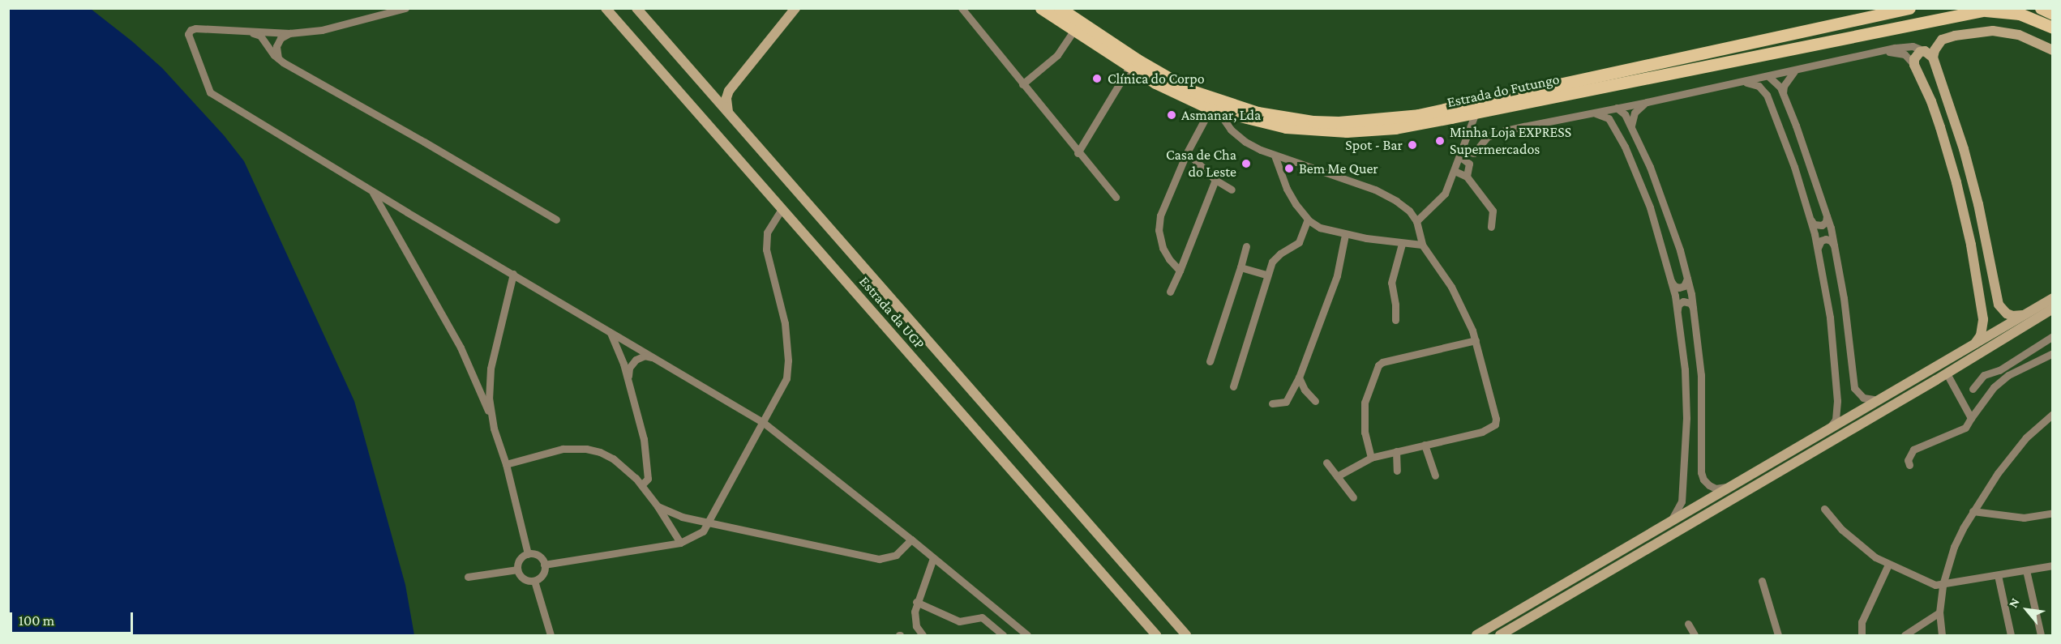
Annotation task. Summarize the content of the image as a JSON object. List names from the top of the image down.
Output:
{
  "streets": {
    "main road": ["Estrada do Futungo"],
    "street": ["Estrada da UGP"]
  },
  "places": [
    "Clínica do Corpo",
    "Asmanar, Lda",
    "Minha Loja EXPRESS Supermercados",
    "Spot - Bar",
    "Casa de Cha do Leste",
    "Bem Me Quer"
  ],
  "scale_bar": "100 m",
  "north": "top left"
}
